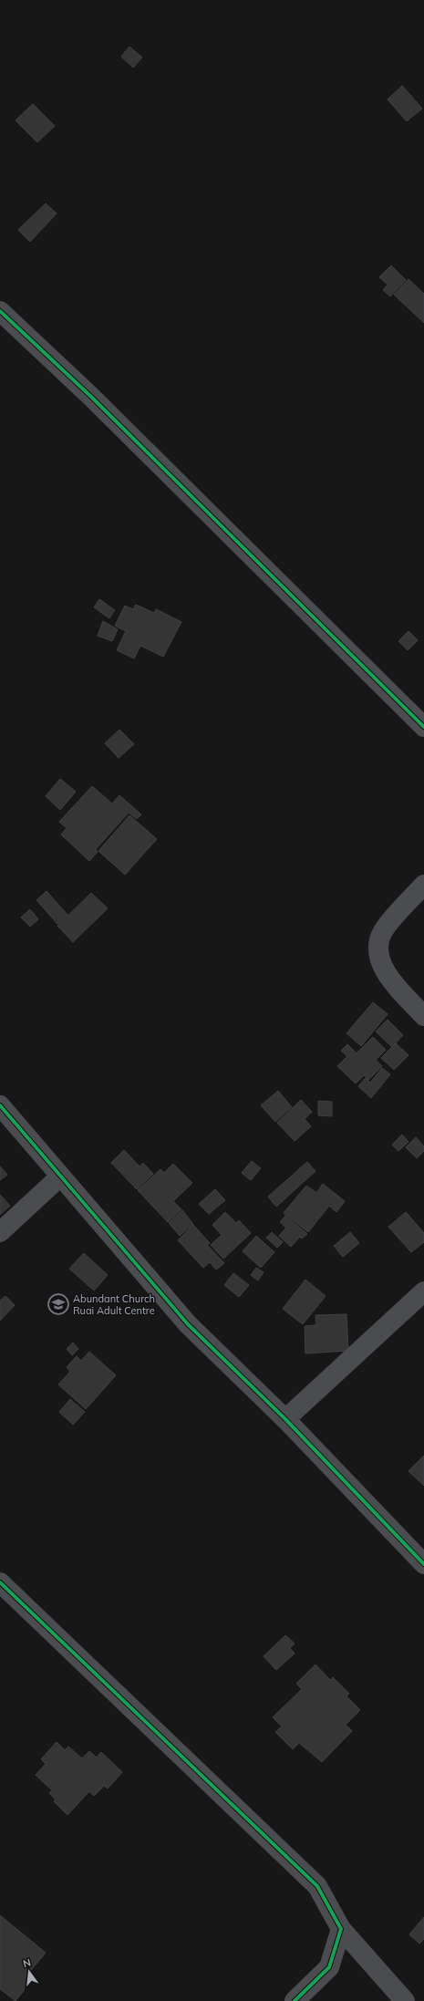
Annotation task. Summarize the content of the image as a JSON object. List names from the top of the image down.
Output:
{
  "places": {
    "school or university": ["Abundant Church Ruai Adult Centre"]
  },
  "north": "top"
}
